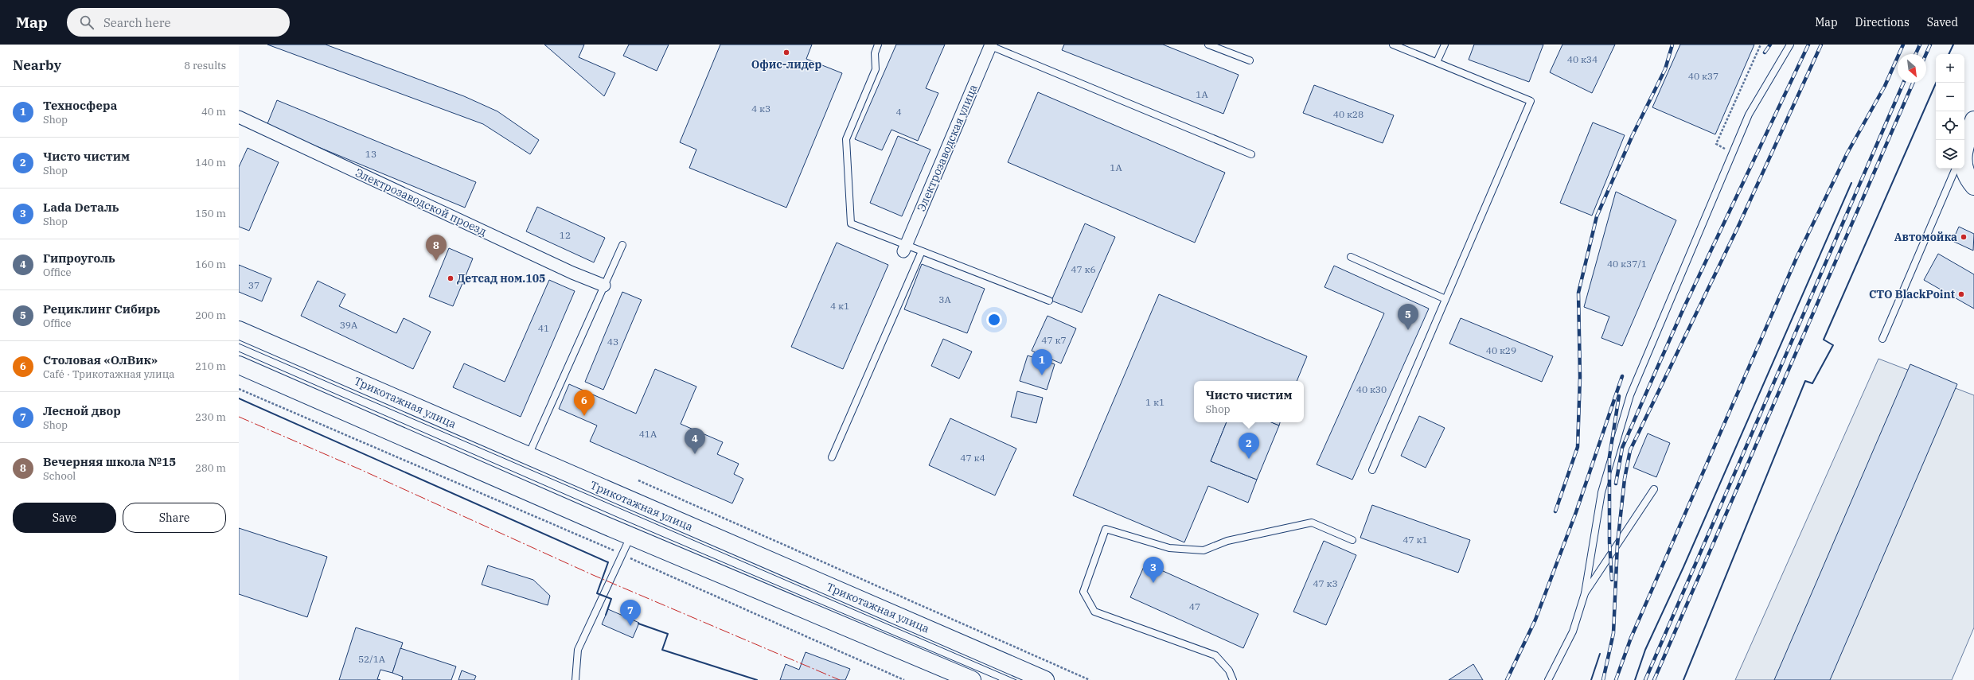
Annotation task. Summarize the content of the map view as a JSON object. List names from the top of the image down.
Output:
{
  "streets": {
    "main road": ["Трикотажная улица"],
    "street": ["Электрозаводская улица", "Электрозаводской проезд"]
  },
  "places": [
    "Офис-лидер",
    "Автомойка",
    "Детсад ном.105",
    "СТО BlackPoint"
  ],
  "house_numbers": [
    "40 к34",
    "40 к37",
    "1А",
    "4 к3",
    "4",
    "40 к28",
    "13",
    "1А",
    "12",
    "40 к37/1",
    "47 к6",
    "37",
    "3А",
    "4 к1",
    "39А",
    "41",
    "47 к7",
    "43",
    "40 к29",
    "40 к30",
    "1 к1",
    "41А",
    "47 к4",
    "47 к1",
    "47 к3",
    "47",
    "52/1А"
  ],
  "north": "bottom right",
  "page": {
    "header": "Map",
    "search": "Search here",
    "nav": ["Map", "Directions", "Saved"],
    "heading": ["Nearby", "8 results"],
    "map_buttons": ["+", "−"],
    "list": [
      {
        "mark": "1",
        "name": "Техносфера",
        "note": "Shop",
        "value": "40 m"
      },
      {
        "mark": "2",
        "name": "Чисто чистим",
        "note": "Shop",
        "value": "140 m"
      },
      {
        "mark": "3",
        "name": "Lada Dеталь",
        "note": "Shop",
        "value": "150 m"
      },
      {
        "mark": "4",
        "name": "Гипроуголь",
        "note": "Office",
        "value": "160 m"
      },
      {
        "mark": "5",
        "name": "Рециклинг Сибирь",
        "note": "Office",
        "value": "200 m"
      },
      {
        "mark": "6",
        "name": "Столовая «ОлВик»",
        "note": "Café · Трикотажная улица",
        "value": "210 m"
      },
      {
        "mark": "7",
        "name": "Лесной двор",
        "note": "Shop",
        "value": "230 m"
      },
      {
        "mark": "8",
        "name": "Вечерняя школа №15",
        "note": "School",
        "value": "280 m"
      }
    ],
    "pins": [
      "8",
      "5",
      "1",
      "6",
      "4",
      "2",
      "3",
      "7"
    ],
    "popup": ["Чисто чистим", "Shop"],
    "buttons": ["Save", "Share"]
  }
}
